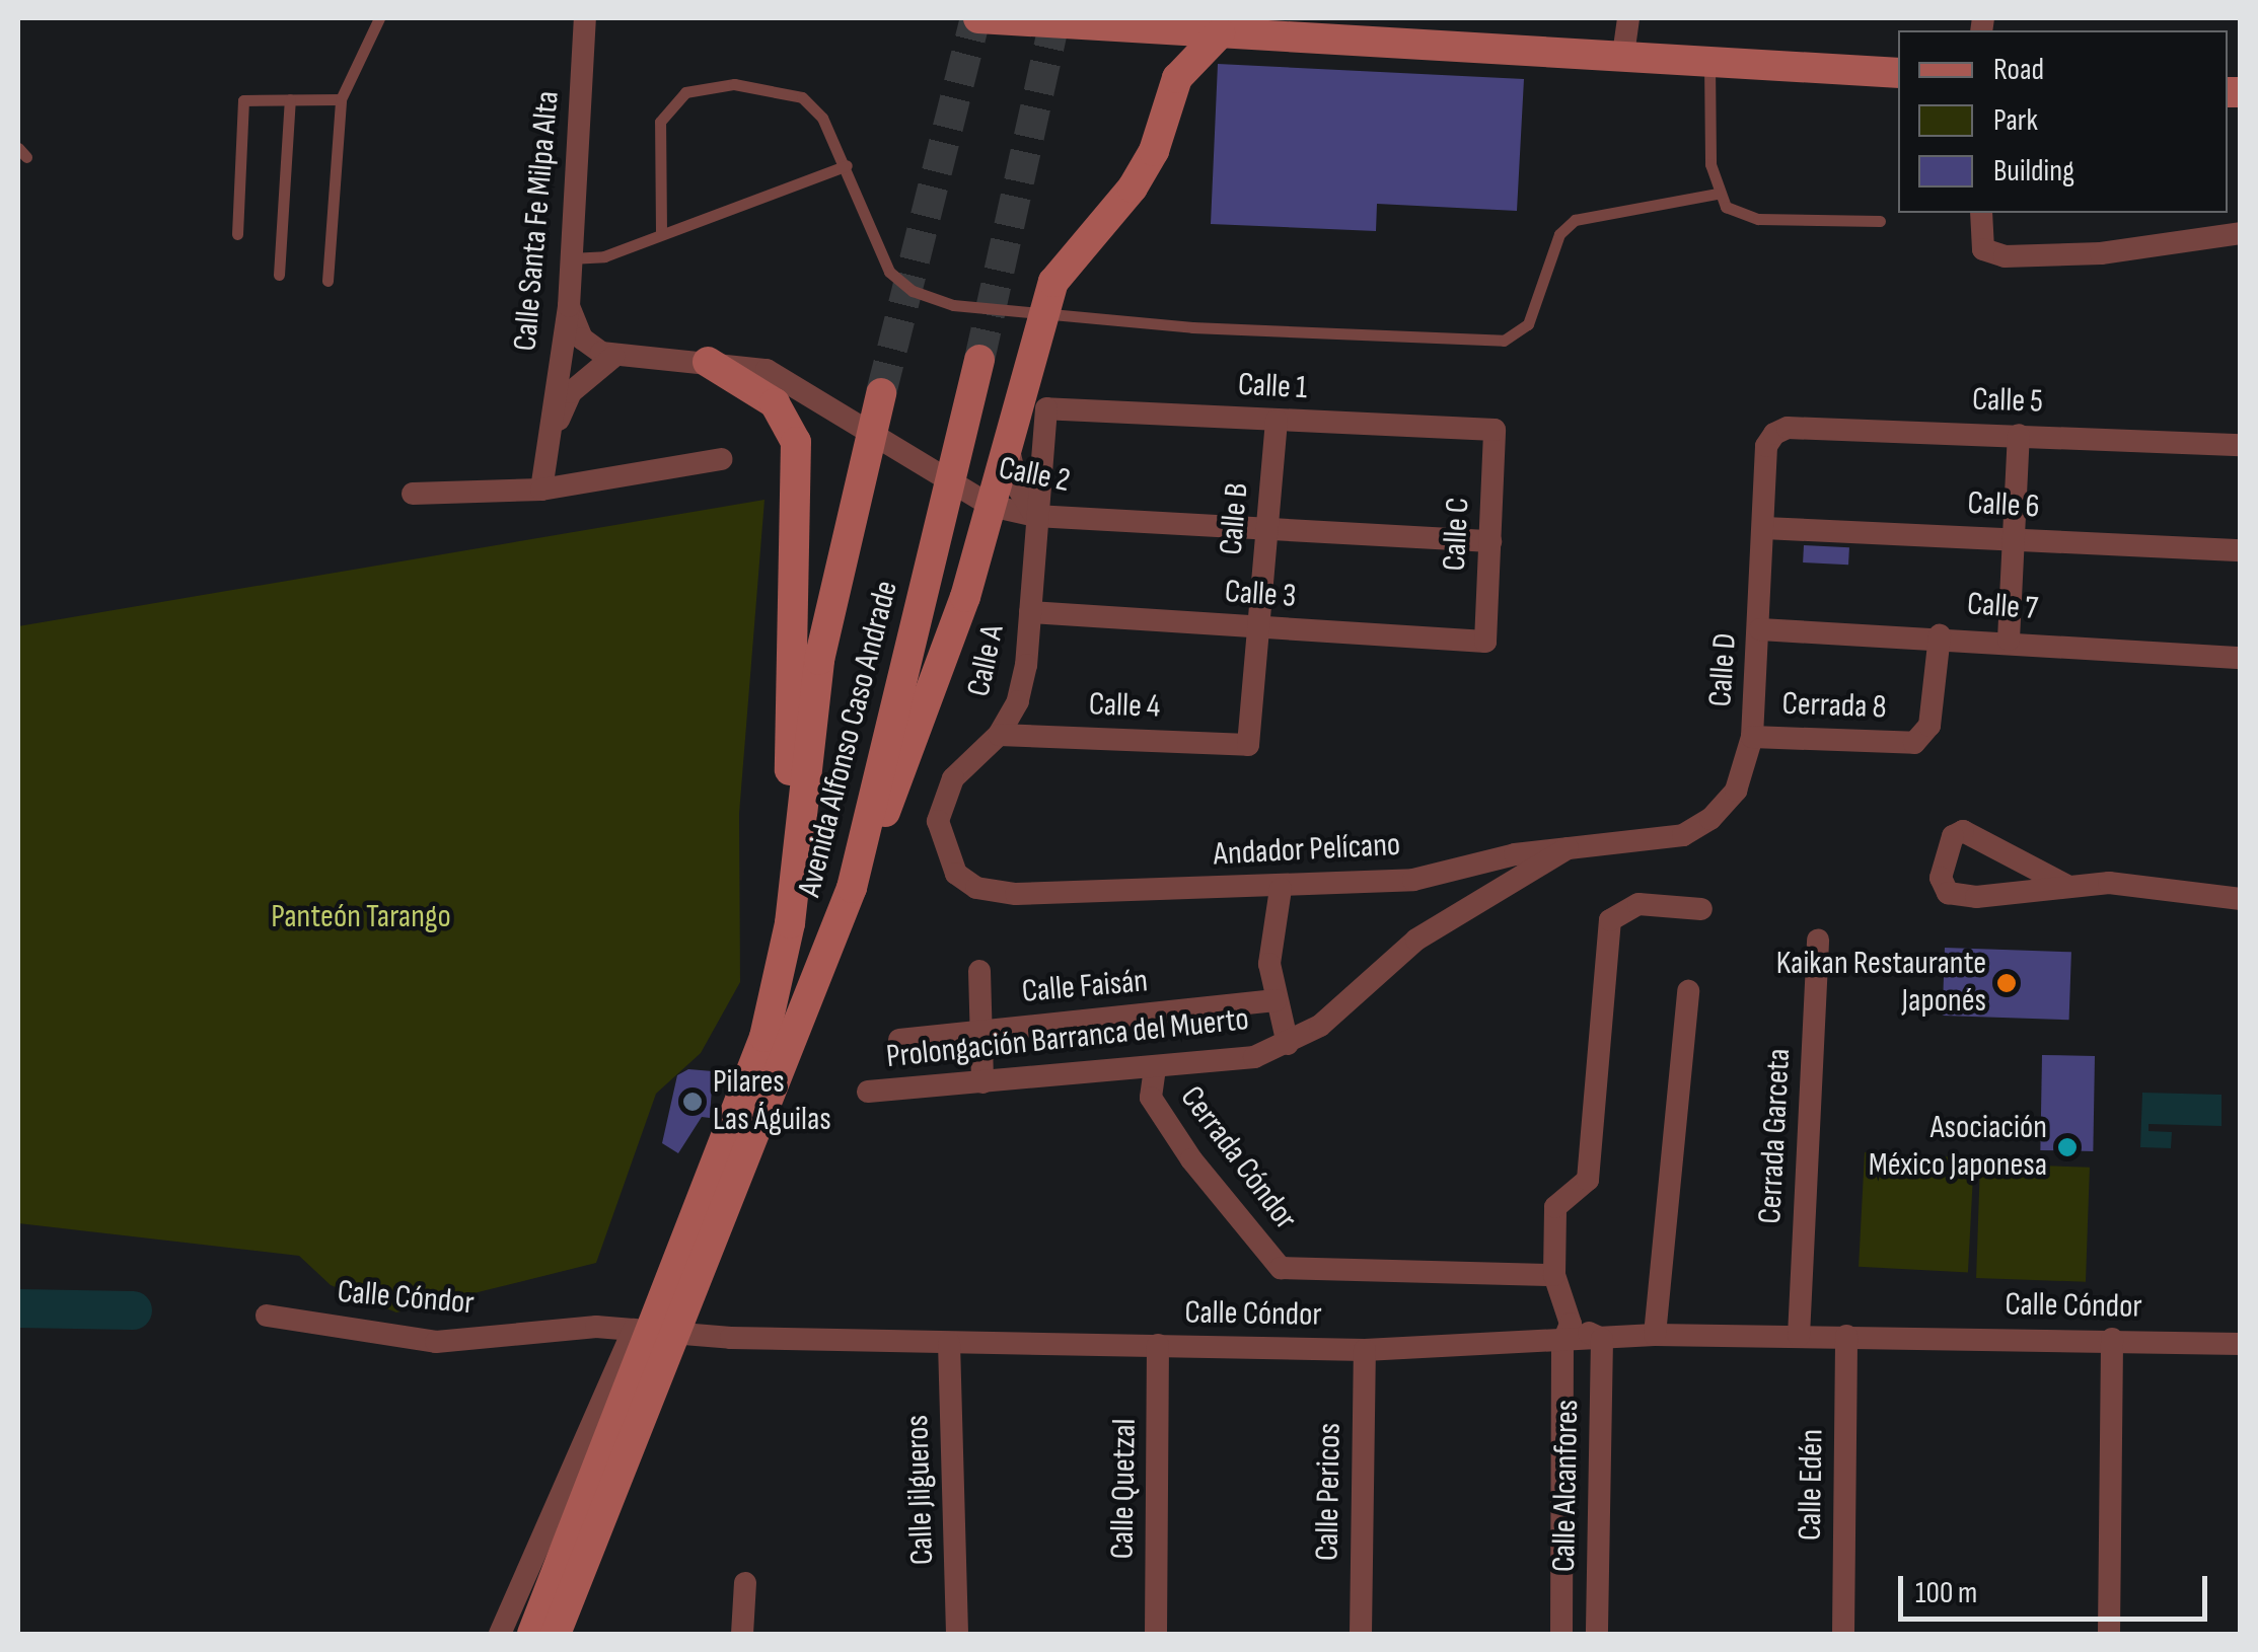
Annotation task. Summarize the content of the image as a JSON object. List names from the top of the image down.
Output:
{
  "streets": {
    "main road": ["Avenida Alfonso Caso Andrade"],
    "street": [
      "Calle Santa Fe Milpa Alta",
      "Calle 1",
      "Calle 5",
      "Calle 2",
      "Calle 6",
      "Calle B",
      "Calle C",
      "Calle 3",
      "Calle 7",
      "Calle A",
      "Calle D",
      "Calle 4",
      "Cerrada 8",
      "Andador Pelícano",
      "Calle Faisán",
      "Prolongación Barranca del Muerto",
      "Cerrada Garceta",
      "Cerrada Cóndor",
      "Calle Cóndor",
      "Calle Edén",
      "Calle Alcanfores",
      "Calle Quetzal",
      "Calle Jilgueros",
      "Calle Pericos"
    ]
  },
  "crossings": [
    ["Calle 1", "Calle B"],
    ["Calle 1", "Calle C"],
    ["Calle 1", "Calle A"],
    ["Calle 5", "Calle D"],
    ["Calle 2", "Calle B"],
    ["Calle 2", "Calle C"],
    ["Calle 2", "Calle A"],
    ["Calle 6", "Calle D"],
    ["Calle B", "Calle 3"],
    ["Calle B", "Calle 4"],
    ["Calle C", "Calle 3"],
    ["Calle 3", "Calle A"],
    ["Calle 7", "Calle D"],
    ["Calle 7", "Cerrada 8"],
    ["Calle A", "Calle 4"],
    ["Calle A", "Andador Pelícano"],
    ["Calle D", "Cerrada 8"],
    ["Calle D", "Andador Pelícano"],
    ["Andador Pelícano", "Prolongación Barranca del Muerto"],
    ["Prolongación Barranca del Muerto", "Cerrada Cóndor"],
    ["Cerrada Garceta", "Calle Cóndor"],
    ["Calle Cóndor", "Calle Edén"],
    ["Calle Cóndor", "Calle Alcanfores"],
    ["Calle Cóndor", "Calle Quetzal"],
    ["Calle Cóndor", "Calle Jilgueros"],
    ["Calle Cóndor", "Calle Pericos"]
  ],
  "parks": ["Panteón Tarango"],
  "places": ["Kaikan Restaurante Japonés", "Pilares Las Águilas", "Asociación México Japonesa"],
  "legend": ["Road", "Park", "Building"],
  "scale_bar": "100 m"
}
